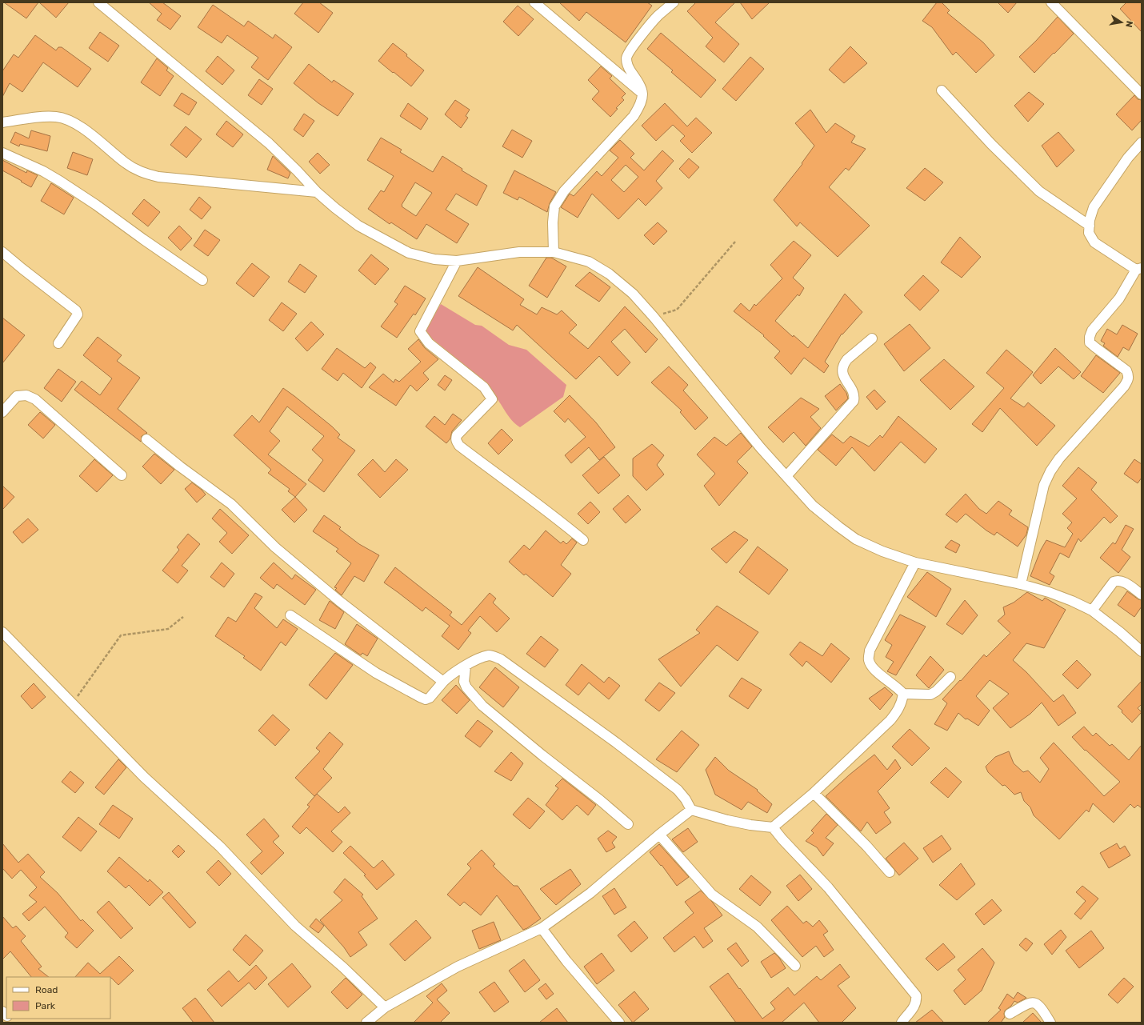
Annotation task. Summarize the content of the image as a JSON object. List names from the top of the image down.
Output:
{
  "legend": ["Road", "Park"],
  "north": "right"
}
